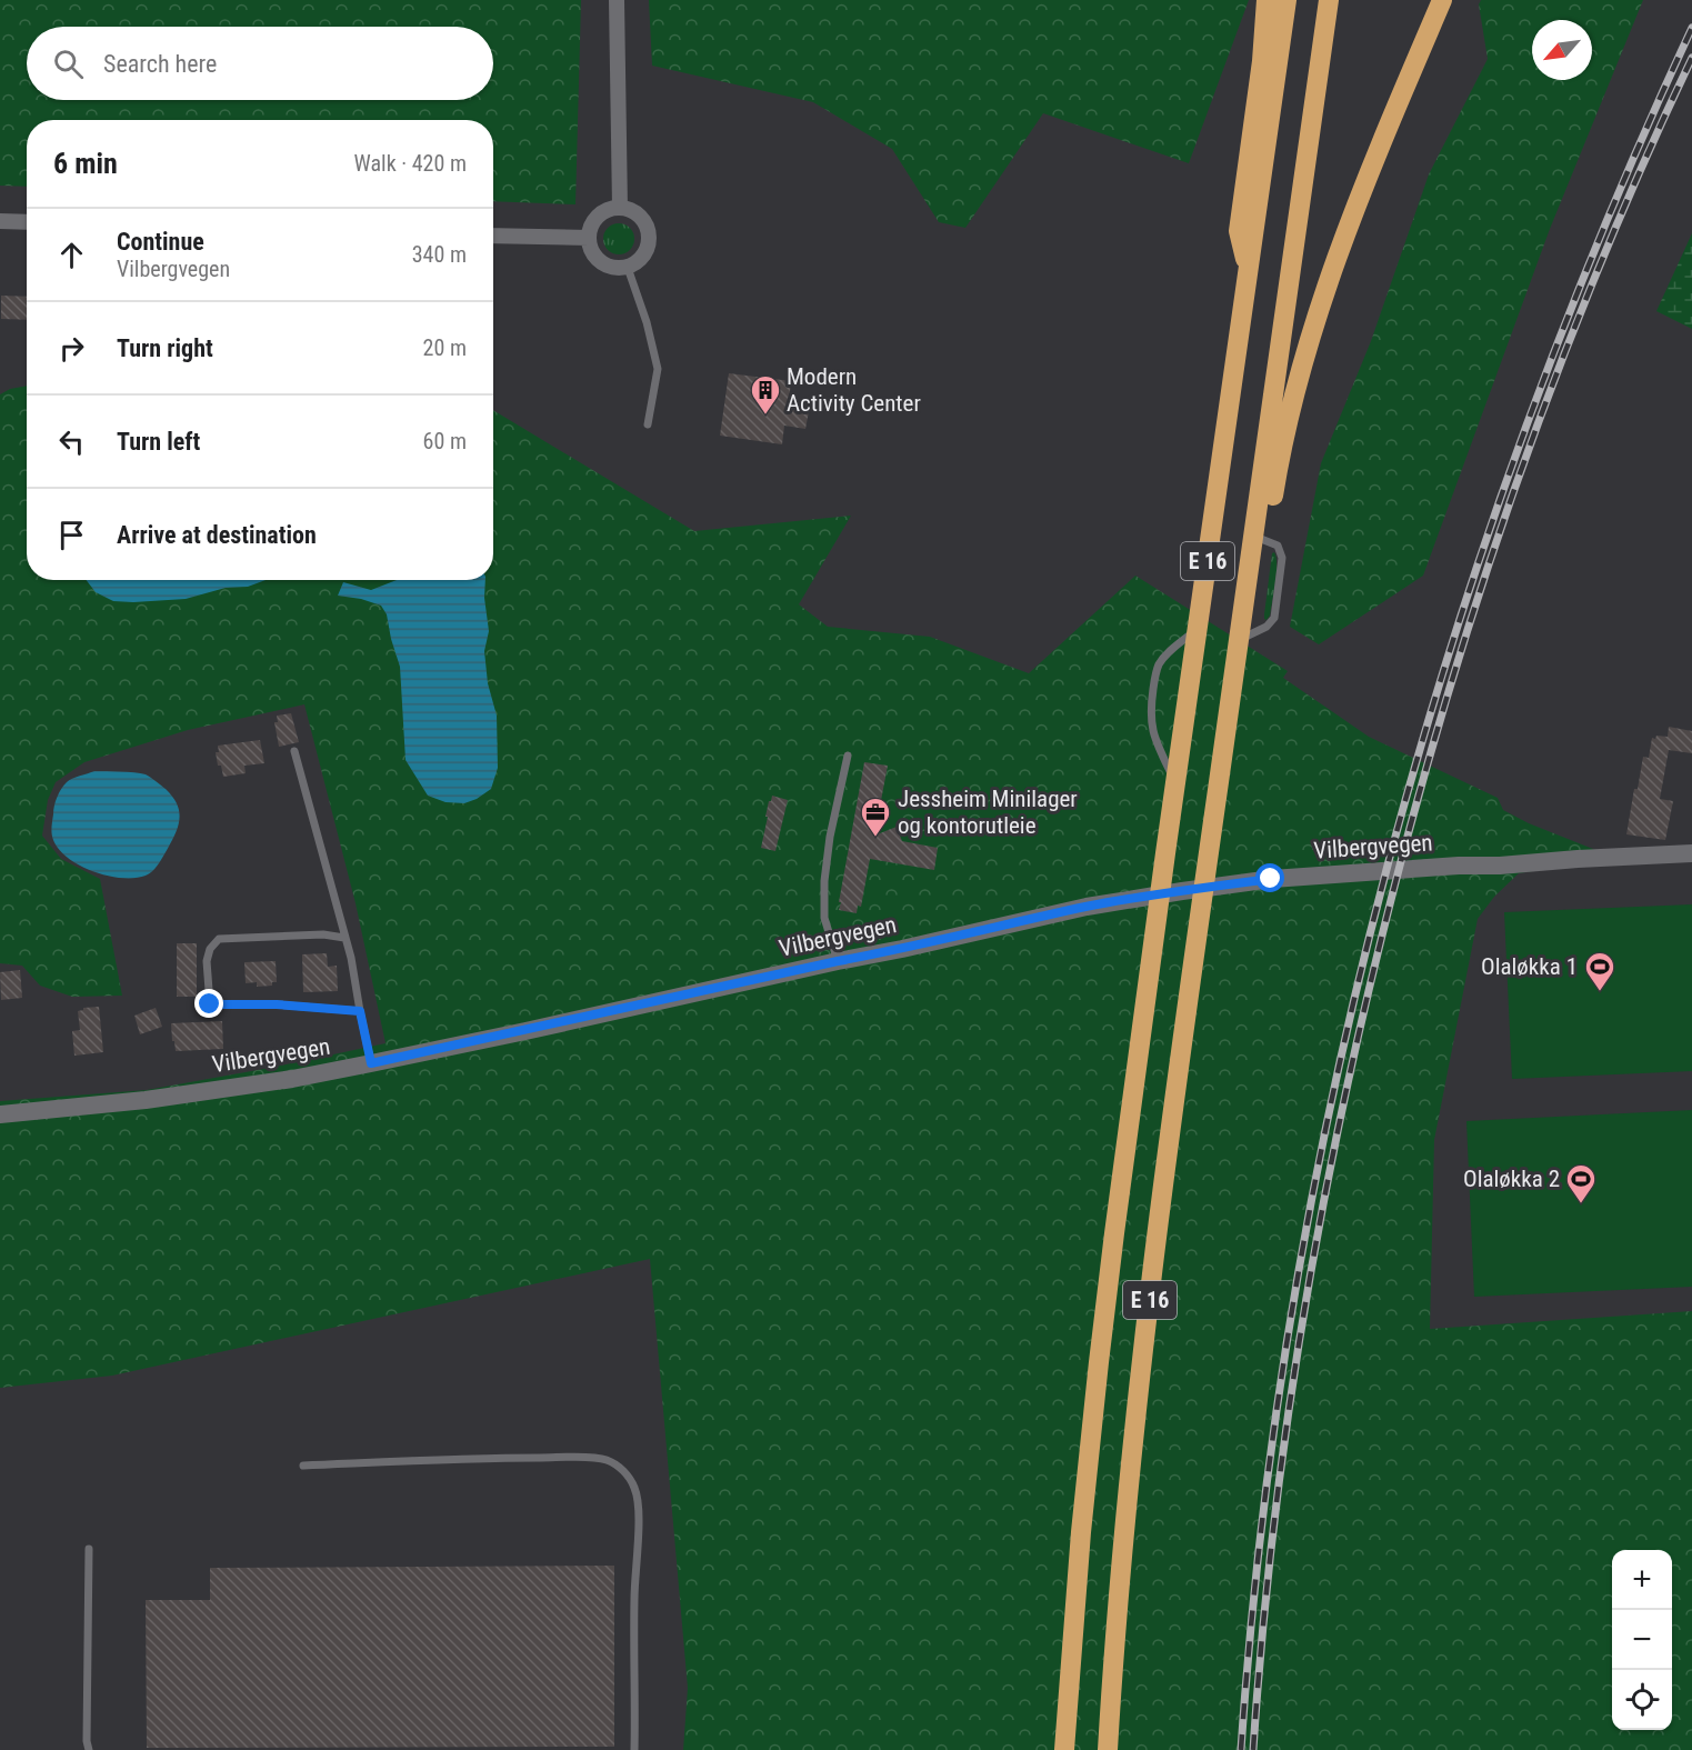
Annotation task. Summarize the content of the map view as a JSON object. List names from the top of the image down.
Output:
{
  "streets": {
    "highway": ["E 16"],
    "main road": ["Vilbergvegen"]
  },
  "places": {
    "building": ["Modern Activity Center"],
    "office": ["Jessheim Minilager og kontorutleie"],
    "sports": ["Olaløkka 1", "Olaløkka 2"]
  },
  "north": "bottom left",
  "page": {
    "search": "Search here",
    "heading": ["6 min", "Walk · 420 m"],
    "list": [
      ["Continue", "Vilbergvegen", "340 m"],
      ["Turn right", "20 m"],
      ["Turn left", "60 m"],
      "Arrive at destination"
    ],
    "map_buttons": ["+", "−"]
  }
}
